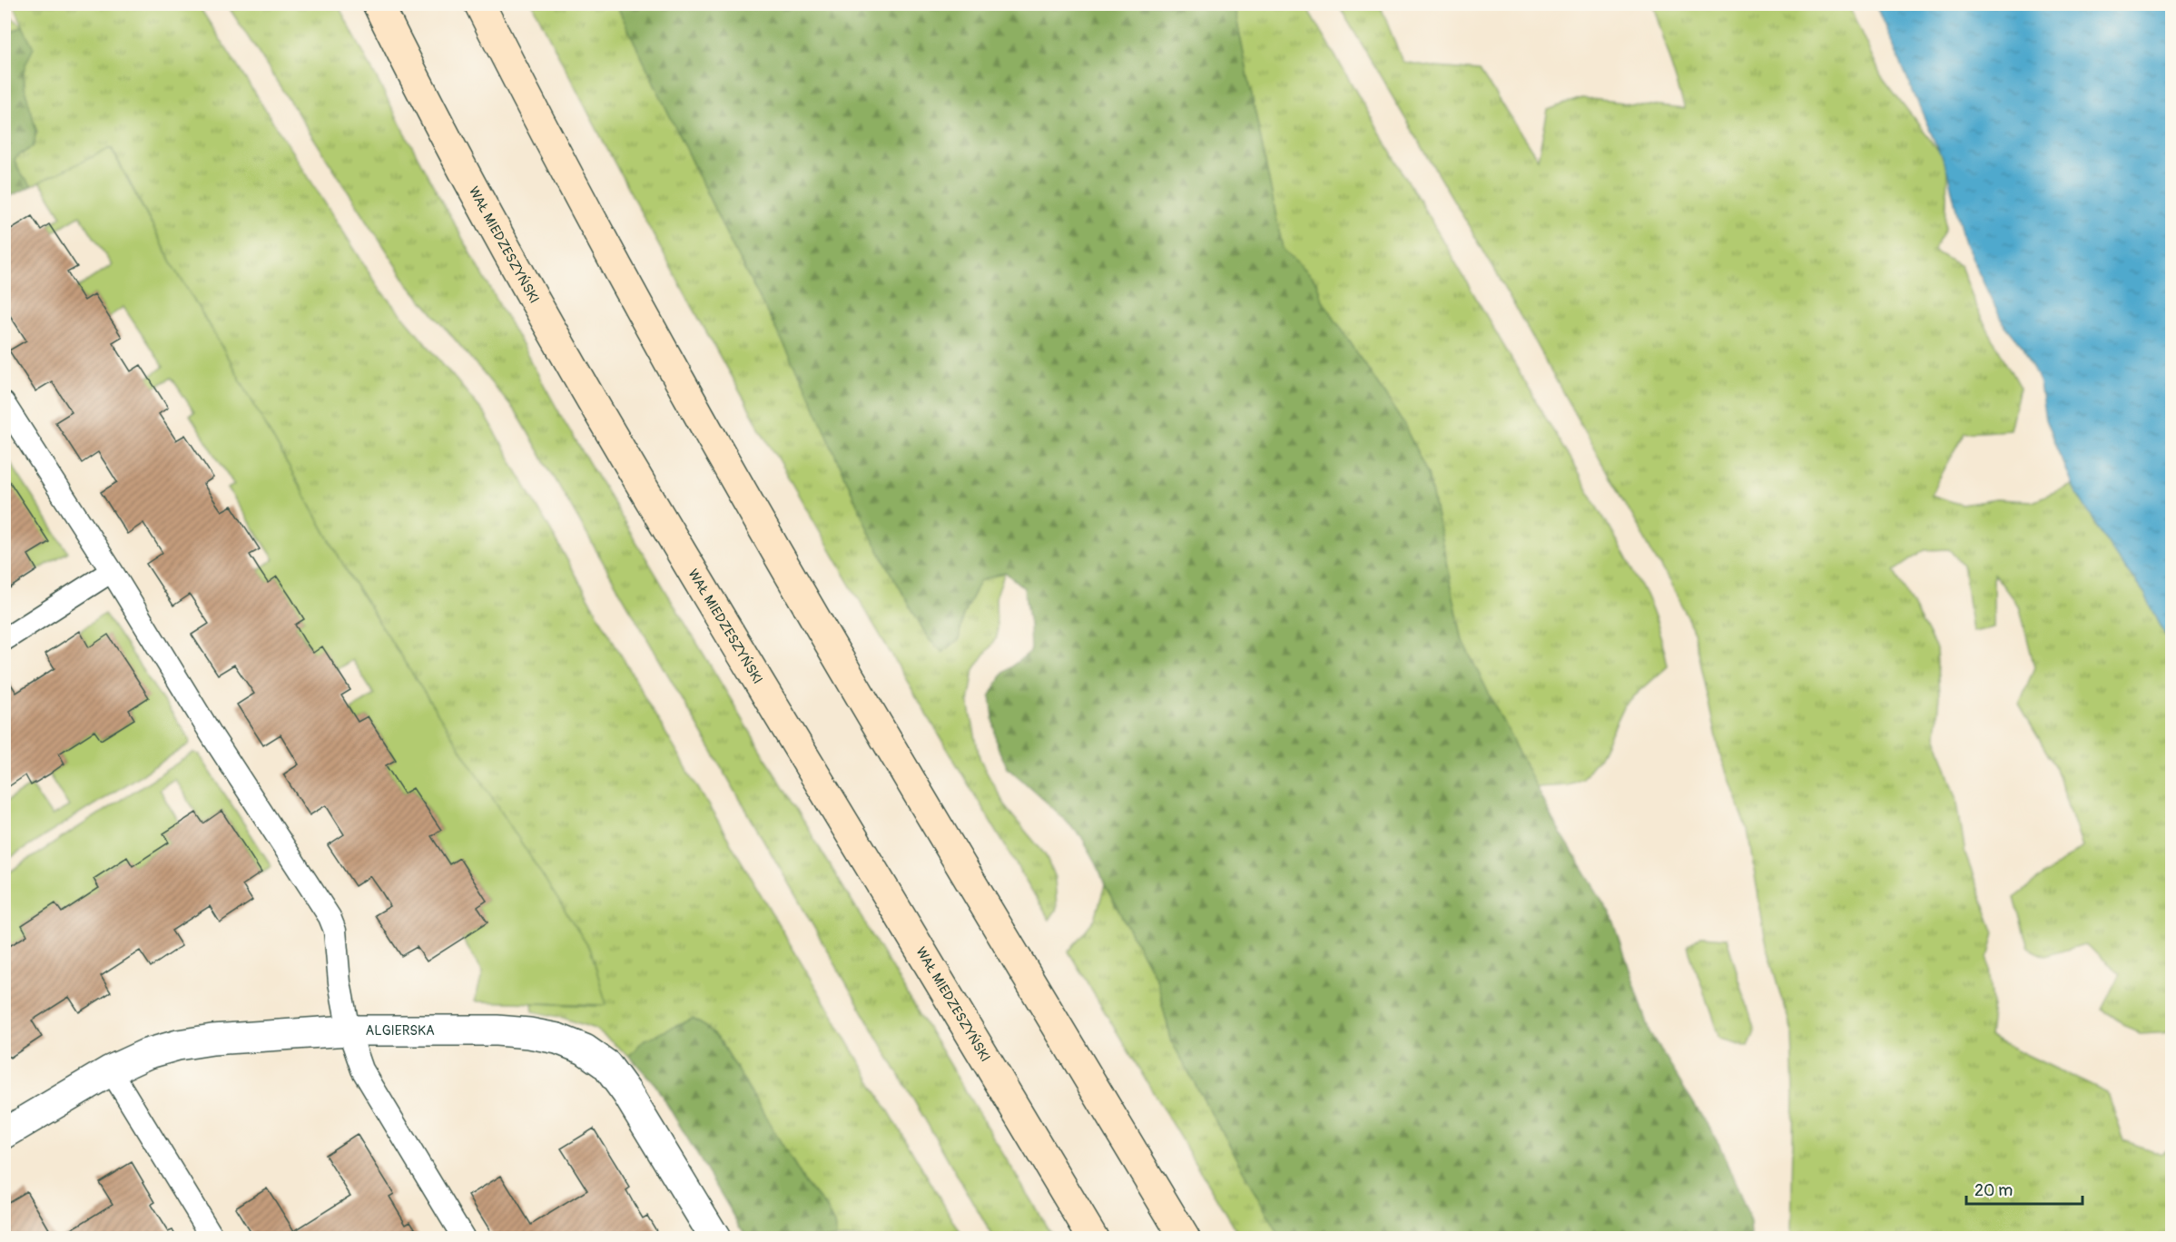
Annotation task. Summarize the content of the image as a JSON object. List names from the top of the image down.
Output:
{
  "streets": {
    "main road": ["WAŁ MIEDZESZYŃSKI"],
    "street": ["ALGIERSKA"]
  },
  "scale_bar": "20 m"
}
